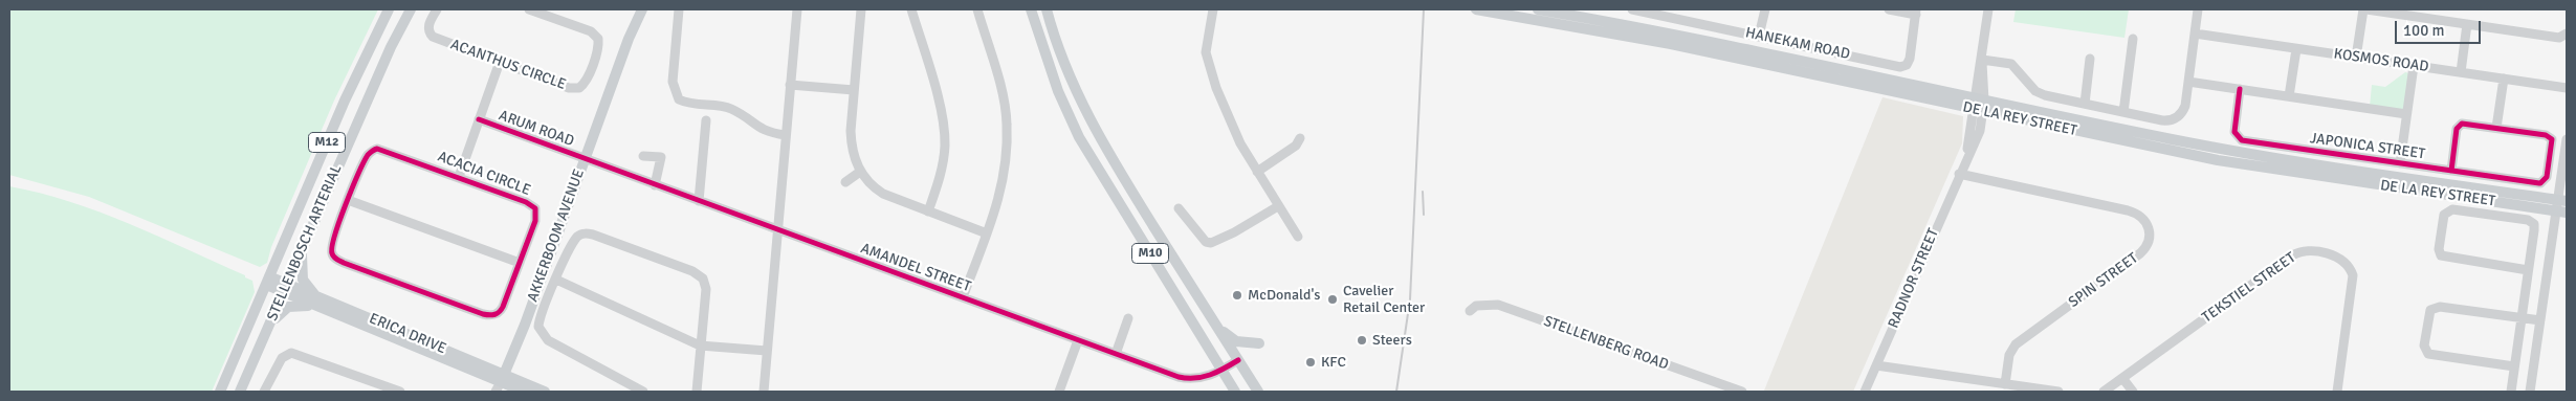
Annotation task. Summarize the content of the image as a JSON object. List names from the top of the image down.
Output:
{
  "streets": {
    "main road": [
      "DE LA REY STREET",
      "M12",
      "AKKERBOOM AVENUE",
      "STELLENBOSCH ARTERIAL",
      "M10",
      "ERICA DRIVE"
    ],
    "street": [
      "HANEKAM ROAD",
      "KOSMOS ROAD",
      "ACANTHUS CIRCLE",
      "ARUM ROAD",
      "JAPONICA STREET",
      "ACACIA CIRCLE",
      "AMANDEL STREET",
      "RADNOR STREET",
      "SPIN STREET",
      "TEKSTIEL STREET",
      "STELLENBERG ROAD"
    ]
  },
  "crossings": [
    ["DE LA REY STREET", "RADNOR STREET"],
    ["ARUM ROAD", "AKKERBOOM AVENUE"],
    ["ARUM ROAD", "AMANDEL STREET"],
    ["AKKERBOOM AVENUE", "AMANDEL STREET"],
    ["AKKERBOOM AVENUE", "ERICA DRIVE"],
    ["STELLENBOSCH ARTERIAL", "ERICA DRIVE"],
    ["M10", "AMANDEL STREET"],
    ["RADNOR STREET", "SPIN STREET"]
  ],
  "places": [
    "McDonald's",
    "Cavelier Retail Center",
    "Steers",
    "KFC"
  ],
  "scale_bar": "100 m"
}
